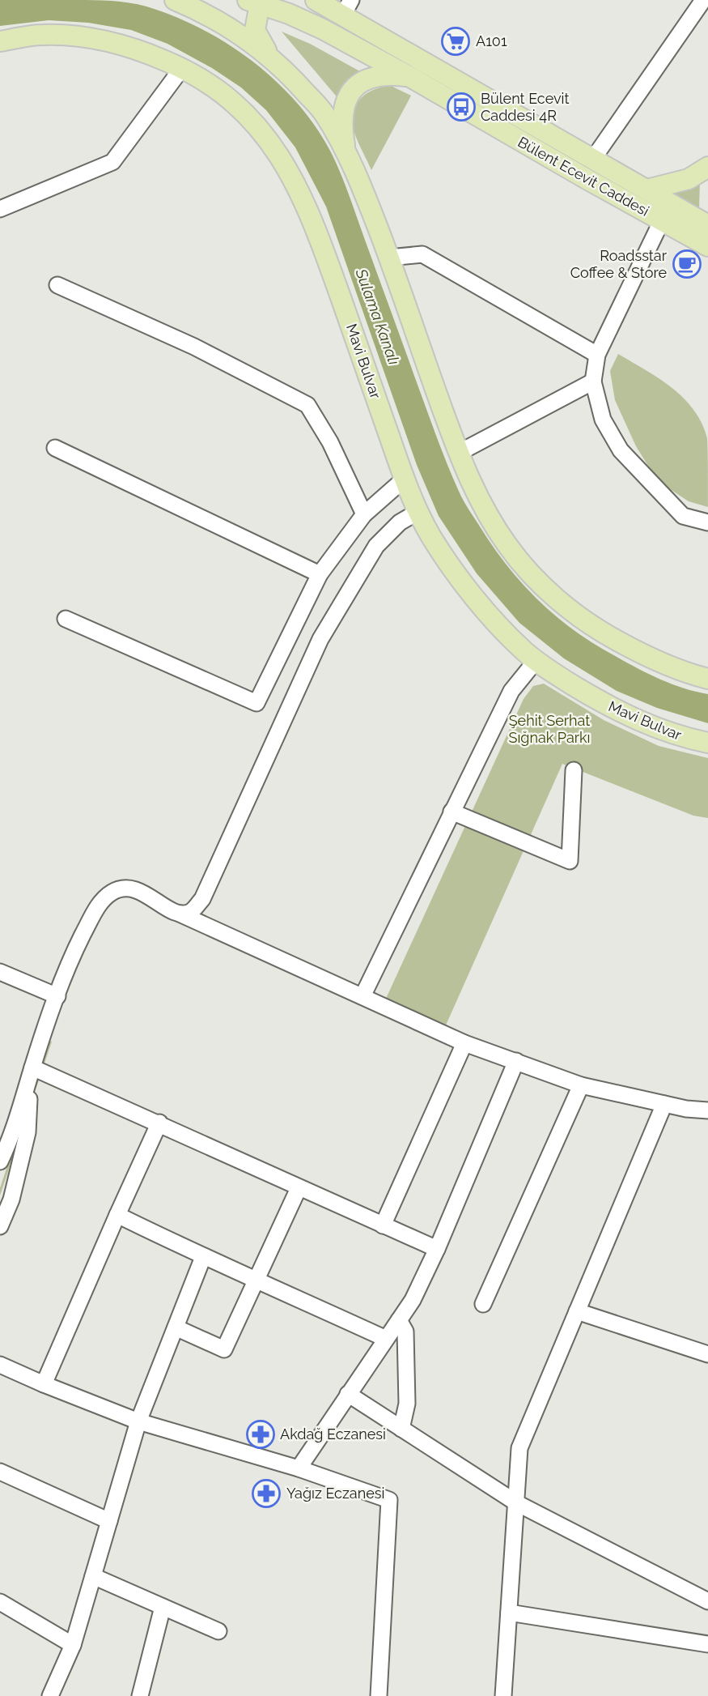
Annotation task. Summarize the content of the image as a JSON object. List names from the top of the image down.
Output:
{
  "streets": {
    "main road": ["Bülent Ecevit Caddesi", "Mavi Bulvar"]
  },
  "water": ["Sulama Kanalı"],
  "parks": ["Şehit Serhat Sığnak Parkı"],
  "places": {
    "supermarket": ["A101"],
    "bus stop": ["Bülent Ecevit Caddesi 4R"],
    "cafe": ["Roadsstar Coffee & Store"],
    "pharmacy": ["Akdağ Eczanesi", "Yağız Eczanesi"]
  }
}
